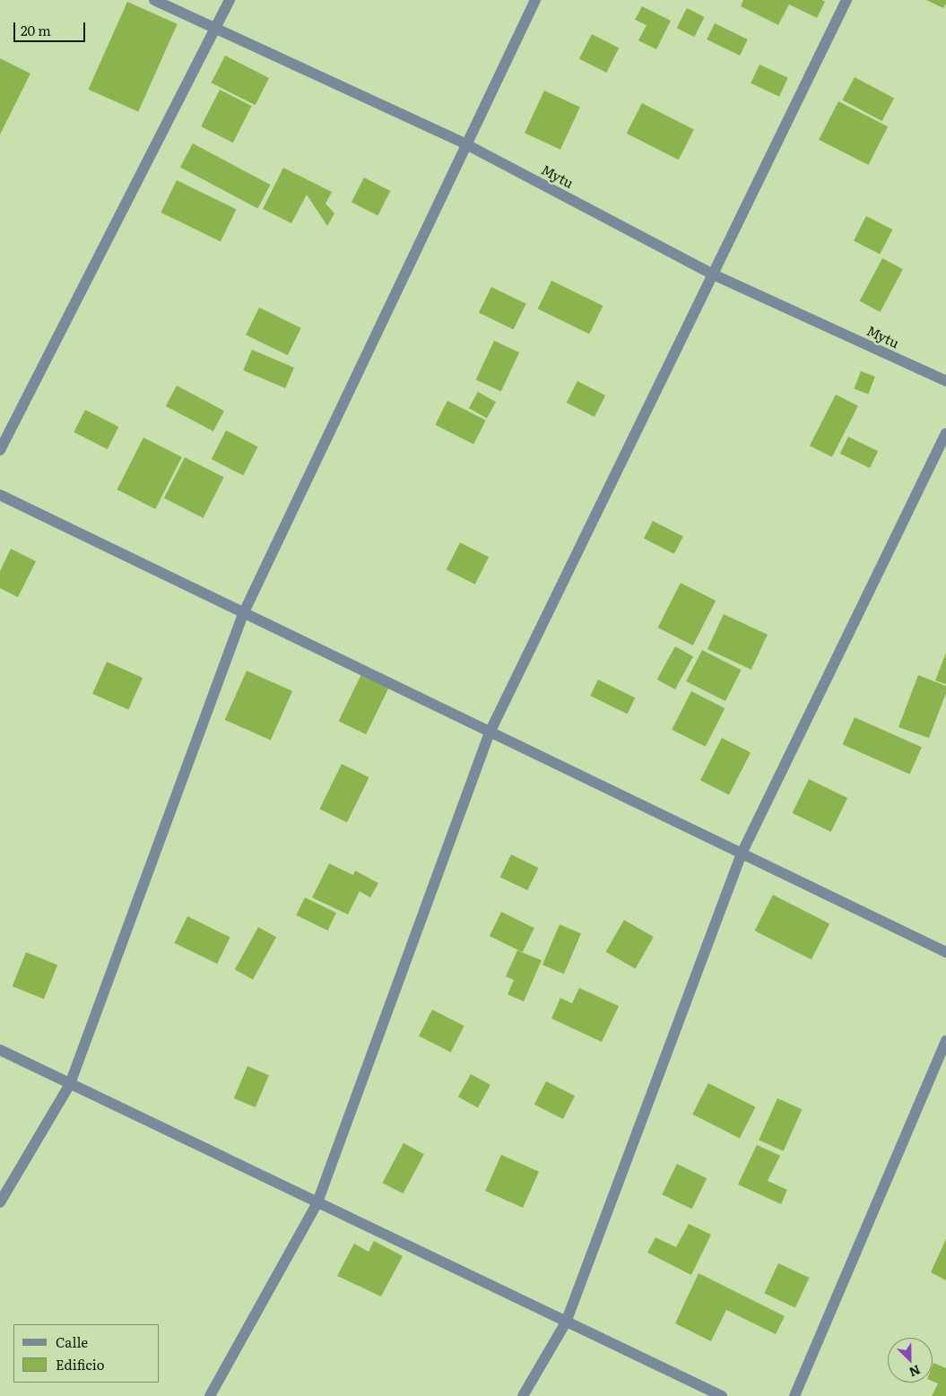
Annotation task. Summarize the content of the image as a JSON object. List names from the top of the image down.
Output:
{
  "streets": {
    "street": ["Mytu"]
  },
  "legend": ["Calle", "Edificio"],
  "scale_bar": "20 m",
  "north": "bottom right"
}
